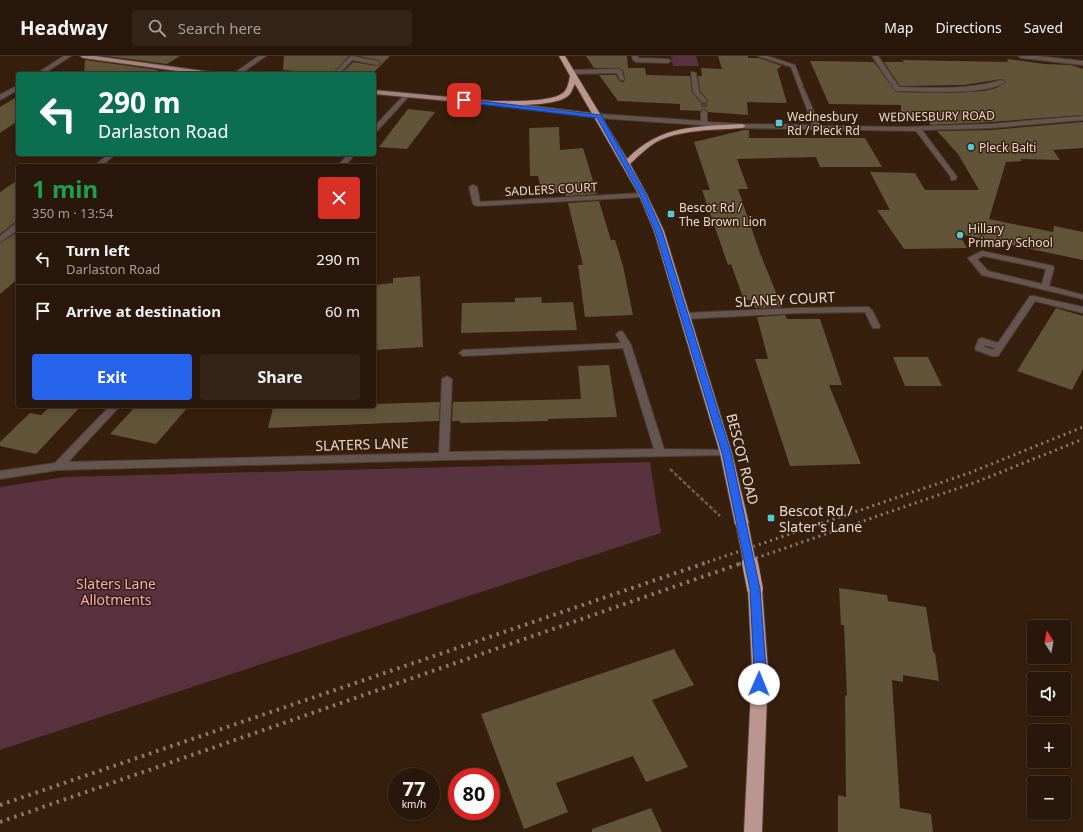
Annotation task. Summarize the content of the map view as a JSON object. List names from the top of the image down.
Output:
{
  "streets": {
    "highway": ["BESCOT ROAD"],
    "street": [
      "WEDNESBURY ROAD",
      "SADLERS COURT",
      "SLANEY COURT",
      "SLATERS LANE"
    ]
  },
  "crossings": [
    ["WEDNESBURY ROAD", "BESCOT ROAD"],
    ["SADLERS COURT", "BESCOT ROAD"],
    ["SLANEY COURT", "BESCOT ROAD"],
    ["SLATERS LANE", "BESCOT ROAD"]
  ],
  "parks": ["Slaters Lane Allotments"],
  "places": {
    "transit": ["Wednesbury Rd / Pleck Rd", "Bescot Rd / The Brown Lion", "Bescot Rd / Slater's Lane"],
    "other": ["Pleck Balti", "Hillary Primary School"]
  },
  "north": "top",
  "page": {
    "header": "Headway",
    "search": "Search here",
    "nav": ["Map", "Directions", "Saved"],
    "turn": ["290 m", "Darlaston Road"],
    "heading": ["1 min", "350 m · 13:54"],
    "list": [
      {
        "name": "Turn left",
        "note": "Darlaston Road",
        "value": "290 m"
      },
      {
        "name": "Arrive at destination",
        "value": "60 m"
      }
    ],
    "buttons": ["Exit", "Share"],
    "map_buttons": ["+", "−"],
    "speed": "77 km/h",
    "limit": "80"
  }
}
